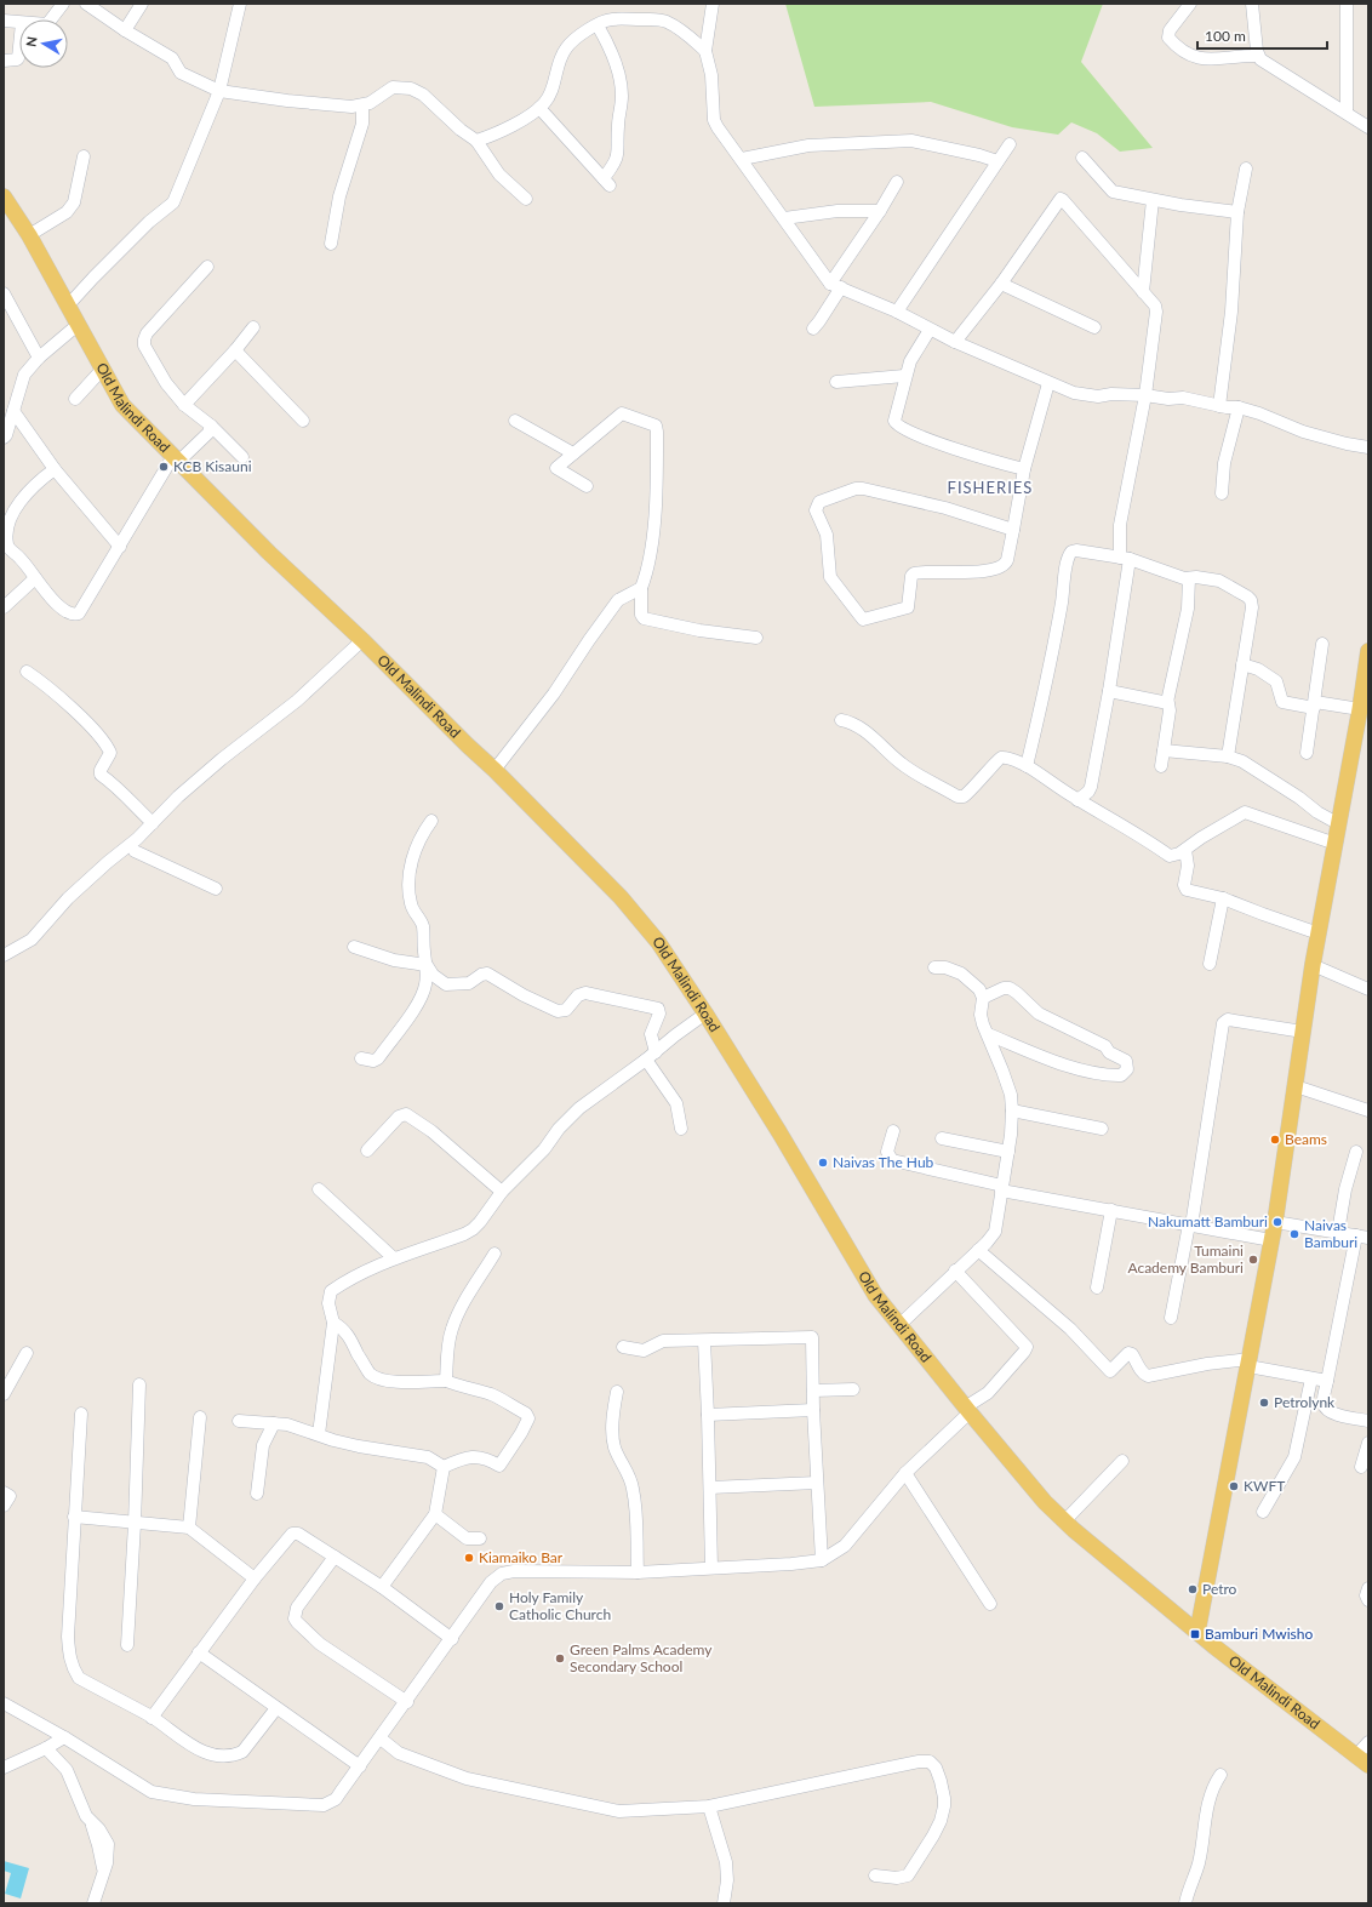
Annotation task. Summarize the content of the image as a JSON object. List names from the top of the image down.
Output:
{
  "streets": {
    "main road": ["Old Malindi Road"]
  },
  "districts": ["FISHERIES"],
  "places": {
    "other": [
      "KCB Kisauni",
      "Beams",
      "Naivas The Hub",
      "Nakumatt Bamburi",
      "Naivas Bamburi",
      "Tumaini Academy Bamburi",
      "Petrolynk",
      "KWFT",
      "Kiamaiko Bar",
      "Petro",
      "Holy Family Catholic Church",
      "Green Palms Academy Secondary School"
    ],
    "transit": ["Bamburi Mwisho"]
  },
  "scale_bar": "100 m",
  "north": "left"
}
